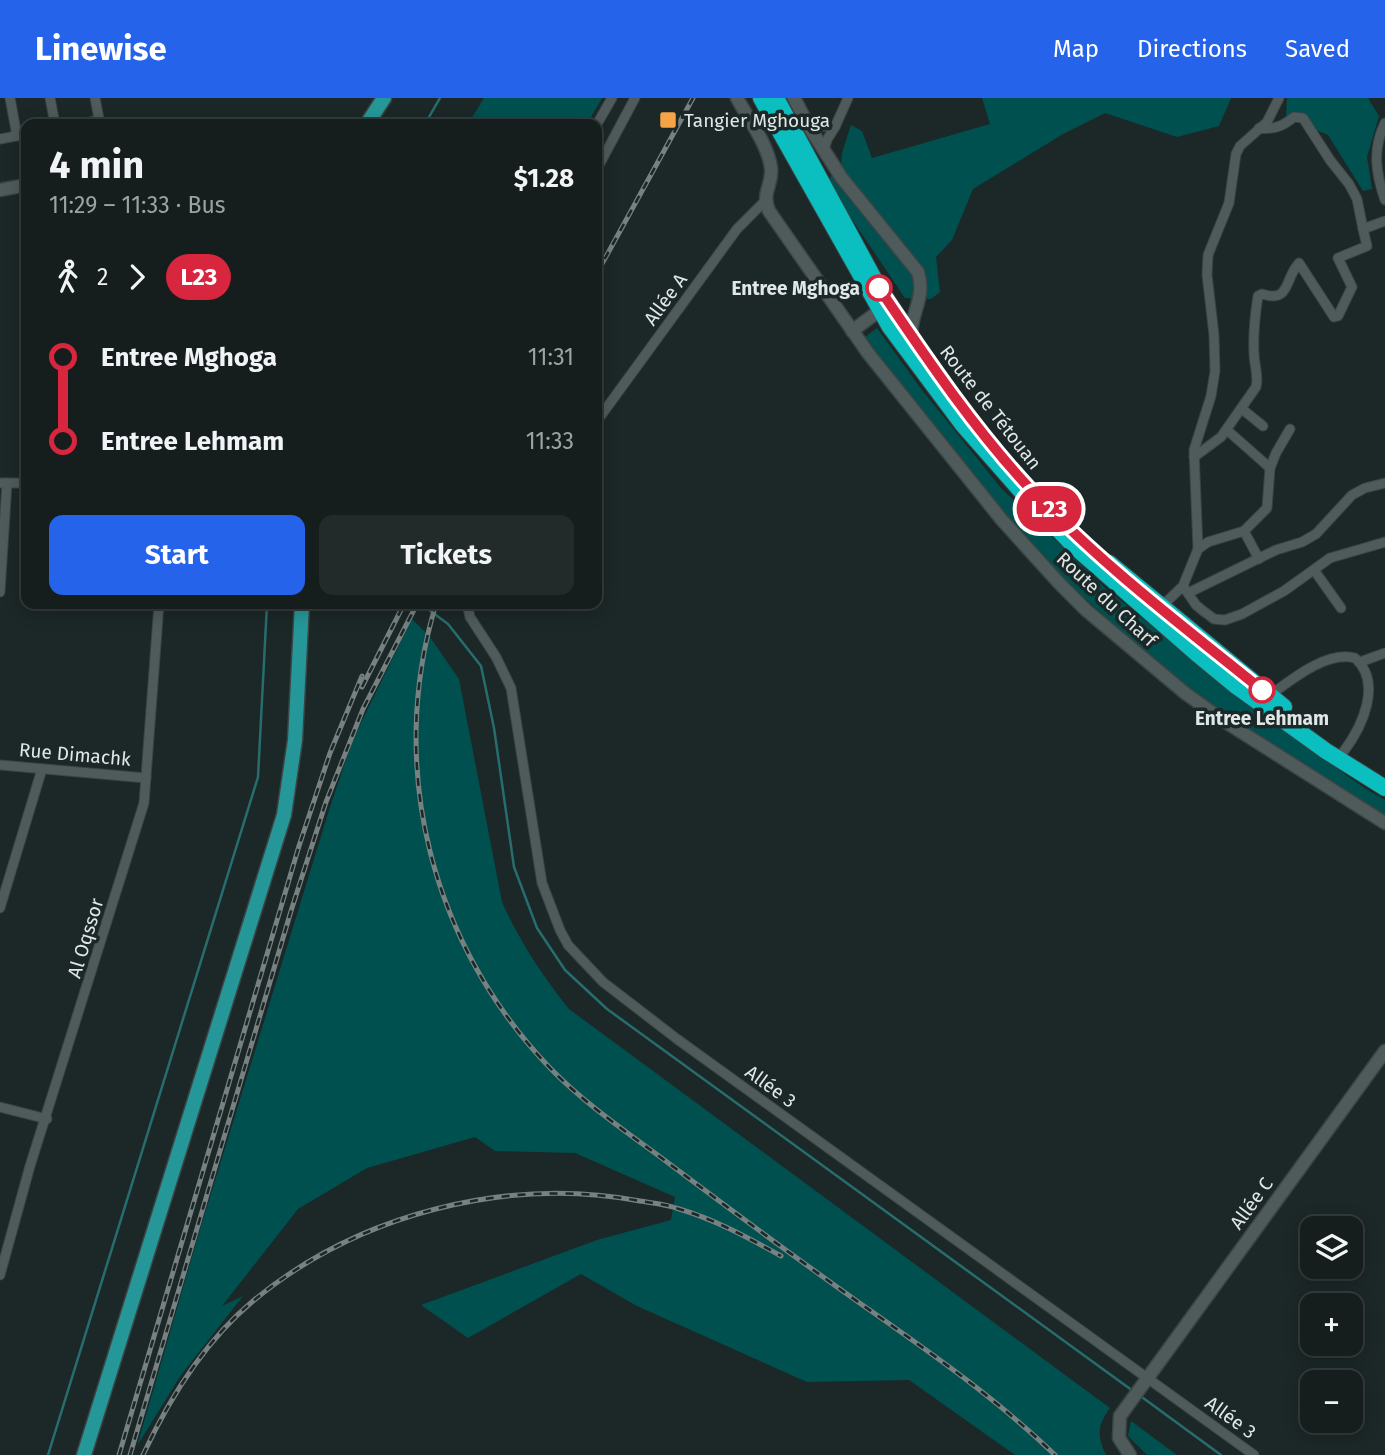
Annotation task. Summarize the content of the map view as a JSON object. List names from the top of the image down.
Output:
{
  "streets": {
    "highway": ["Route de Tétouan"],
    "street": [
      "Allée A",
      "Route du Charf",
      "Rue Dimachk",
      "Al Oqssor",
      "Allée 3",
      "Allée C"
    ]
  },
  "crossings": [
    ["Allée A", "Route du Charf"],
    ["Rue Dimachk", "Al Oqssor"],
    ["Allée 3", "Allée C"]
  ],
  "places": {
    "transit": ["Tangier Mghouga"],
    "other": ["Entree Mghoga", "Entree Lehmam"]
  },
  "lines": ["bus line L23"],
  "page": {
    "header": "Linewise",
    "nav": ["Map", "Directions", "Saved"],
    "on_map": "L23",
    "heading": ["4 min", "11:29 – 11:33 · Bus", "$1.28"],
    "legs": ["2", "L23"],
    "list": [
      {
        "name": "Entree Mghoga",
        "value": "11:31"
      },
      {
        "name": "Entree Lehmam",
        "value": "11:33"
      }
    ],
    "buttons": ["Start", "Tickets"],
    "map_buttons": ["+", "−"]
  }
}
